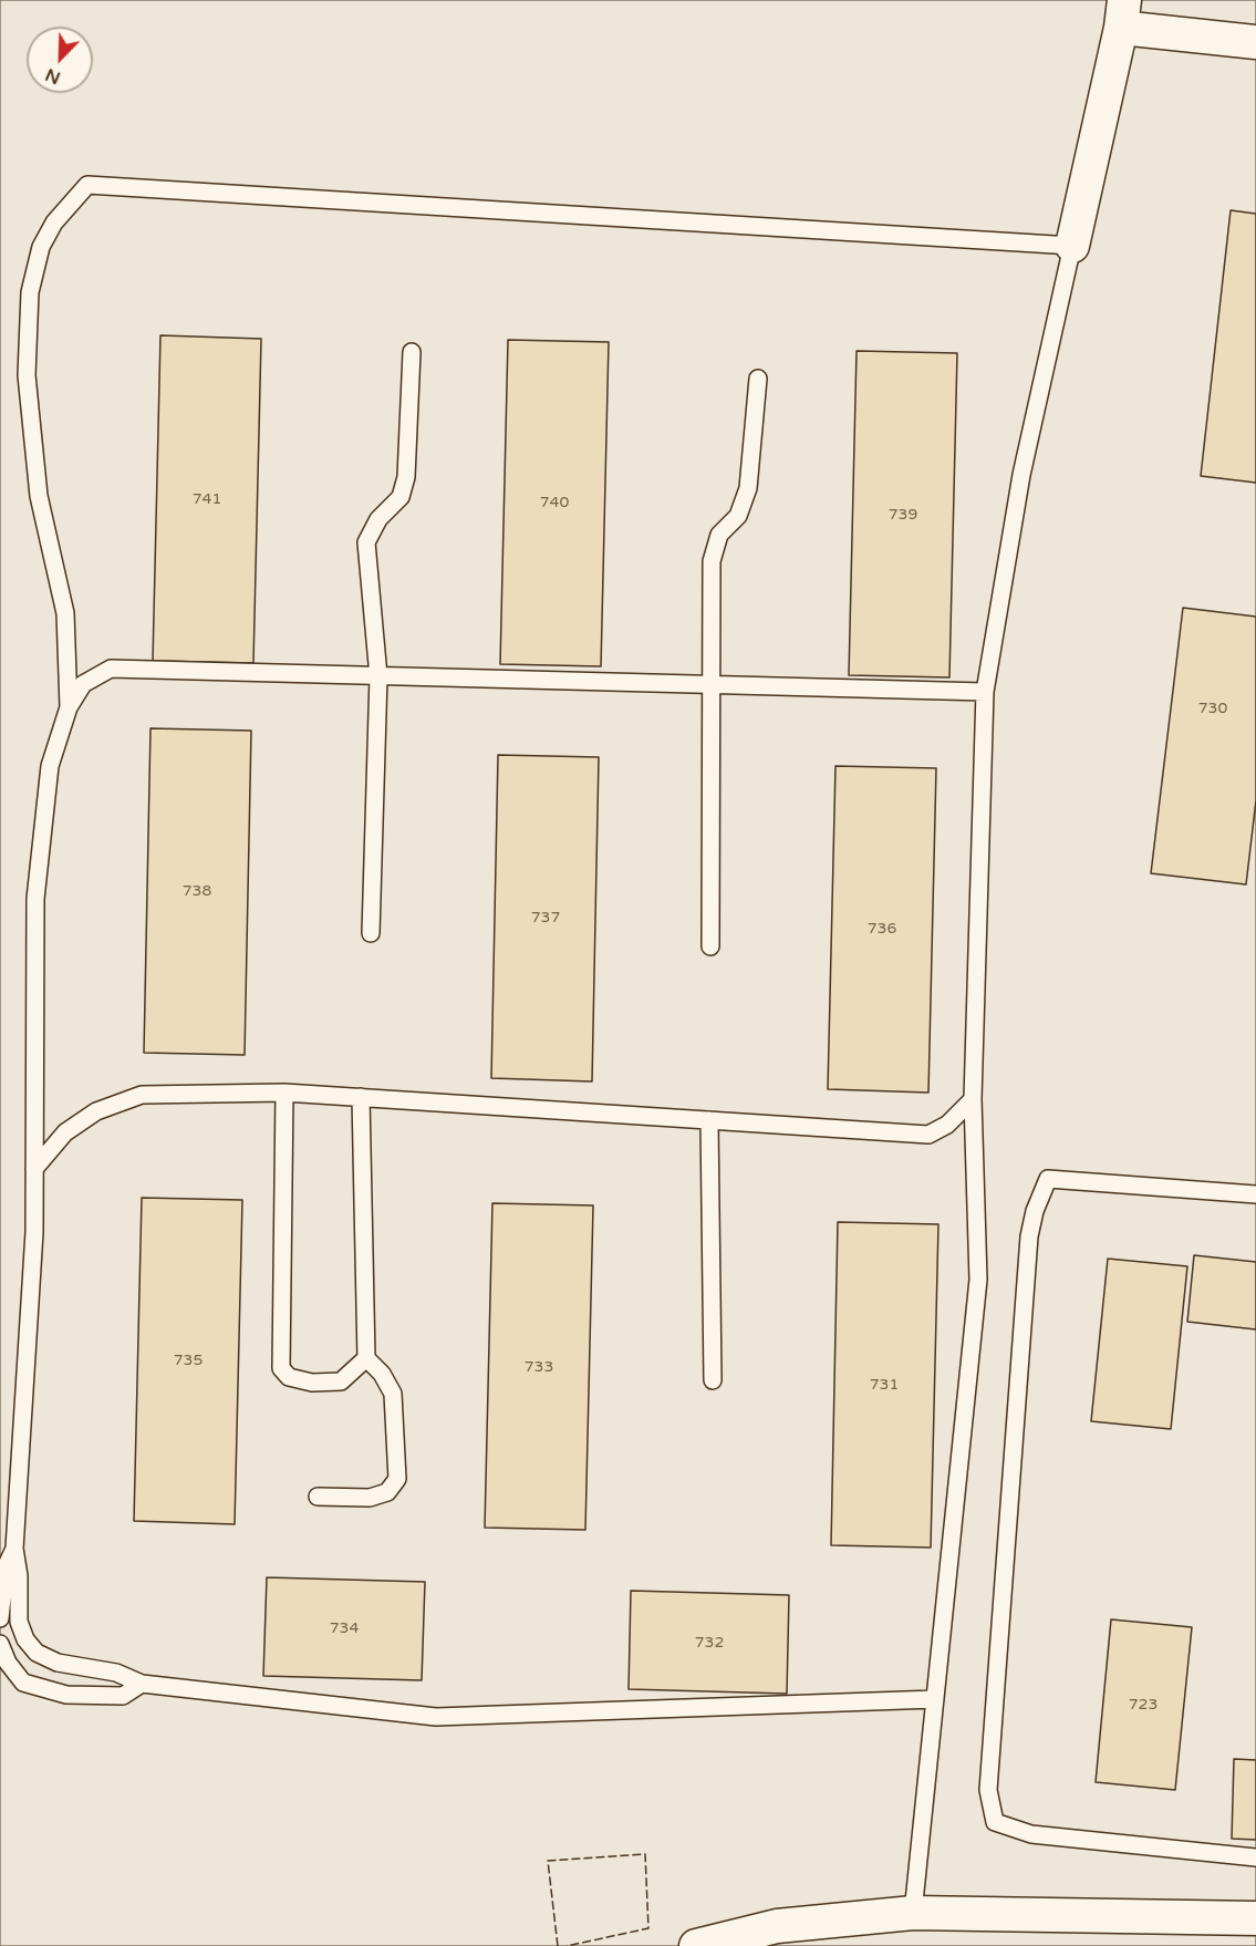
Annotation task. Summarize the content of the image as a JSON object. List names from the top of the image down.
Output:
{
  "house_numbers": [
    "741",
    "740",
    "739",
    "730",
    "738",
    "737",
    "736",
    "735",
    "733",
    "731",
    "734",
    "732",
    "723"
  ],
  "north": "bottom left"
}
